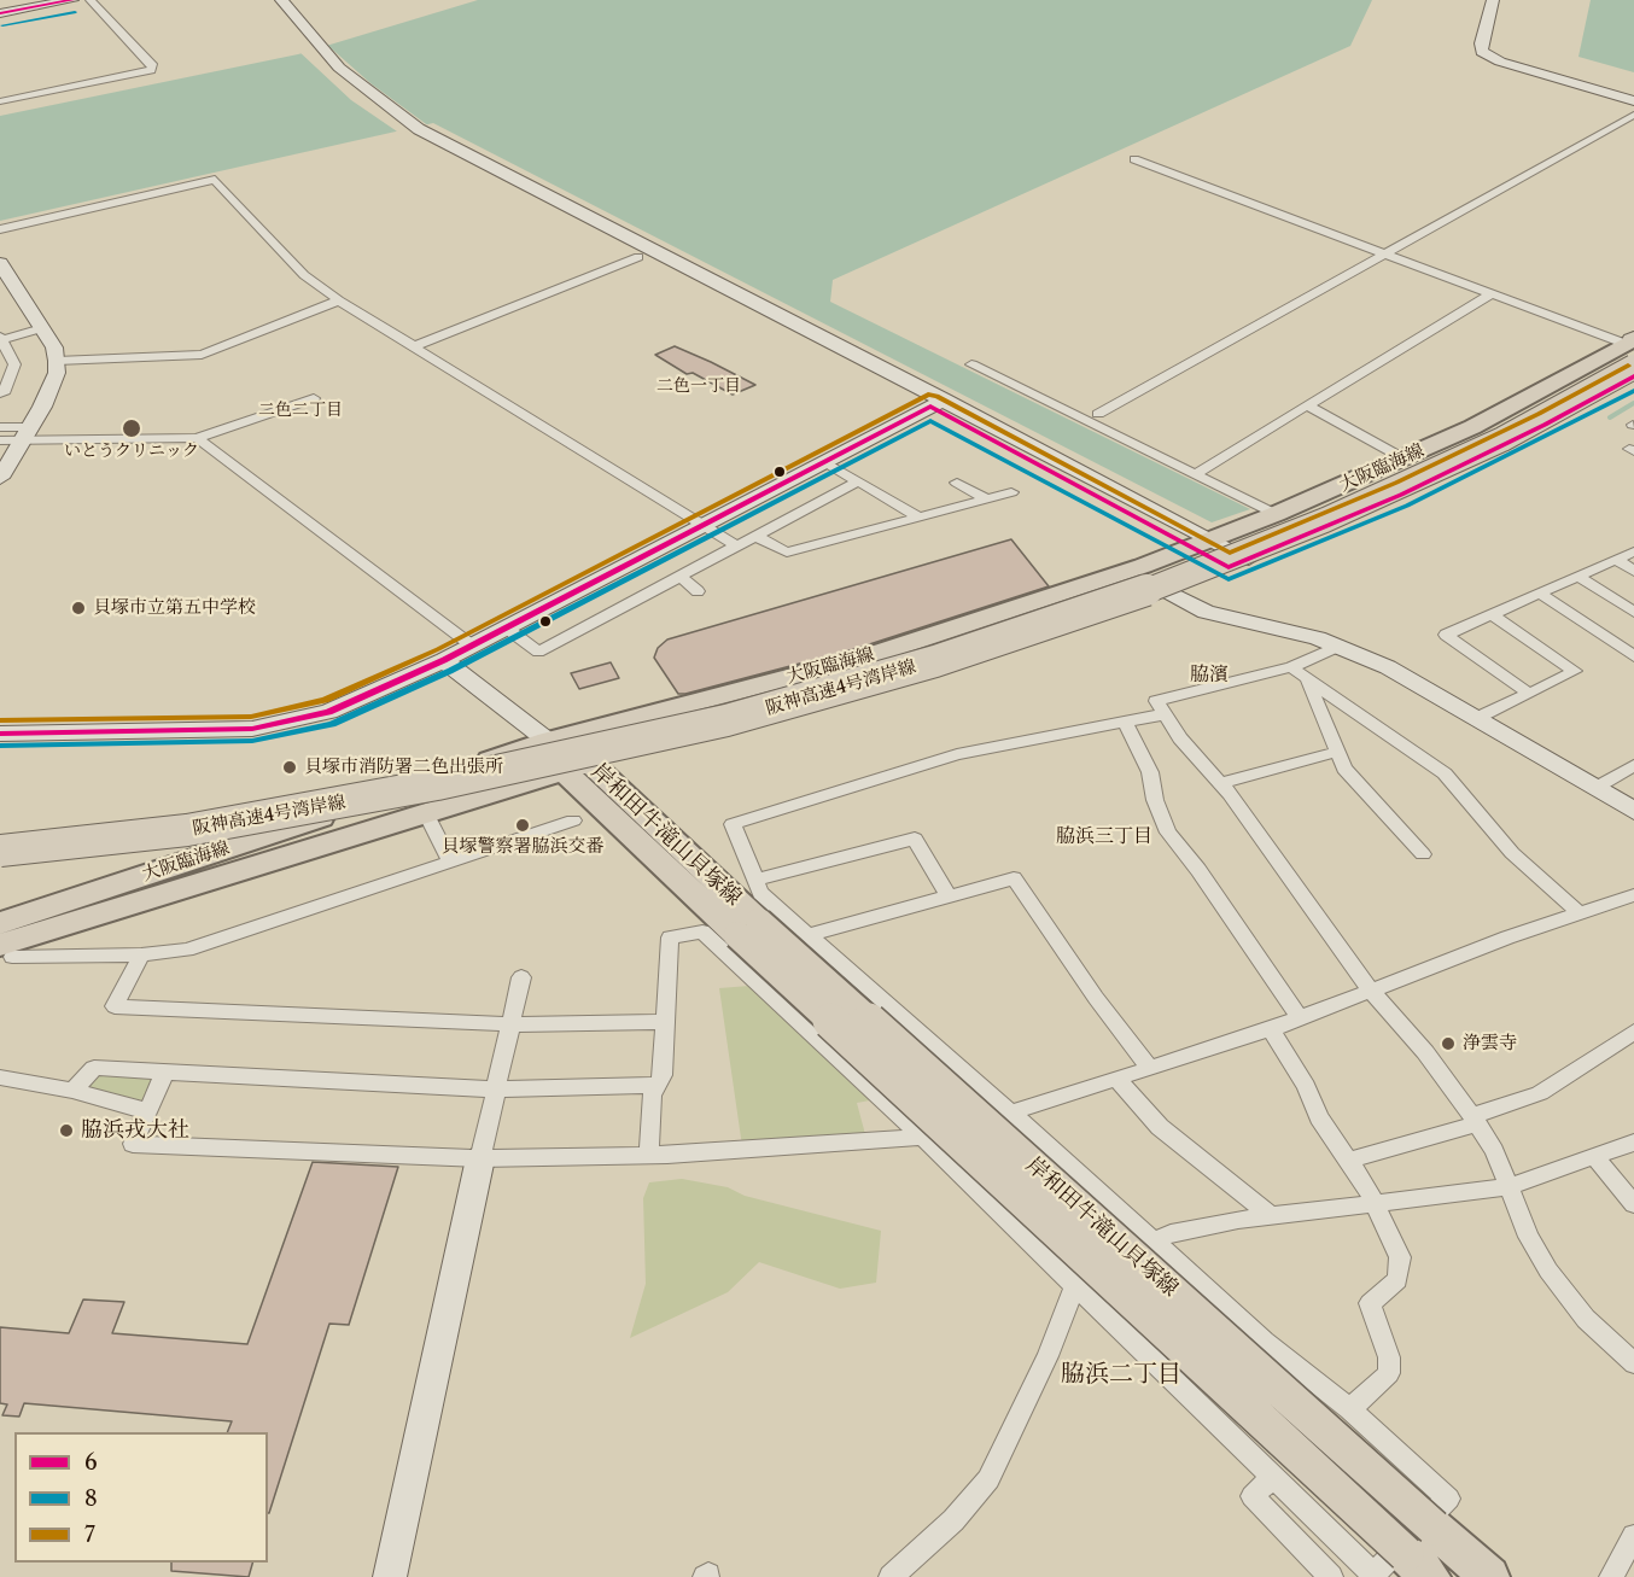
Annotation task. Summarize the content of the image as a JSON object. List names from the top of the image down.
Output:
{
  "streets": {
    "highway": ["阪神高速4号湾岸線"],
    "main road": ["大阪臨海線", "岸和田牛滝山貝塚線"]
  },
  "crossings": [
    ["大阪臨海線", "阪神高速4号湾岸線"],
    ["大阪臨海線", "岸和田牛滝山貝塚線"]
  ],
  "districts": [
    "二色一丁目",
    "二色二丁目",
    "脇濱",
    "脇浜三丁目",
    "脇浜二丁目"
  ],
  "places": [
    "いとうクリニック",
    "貝塚市立第五中学校",
    "貝塚市消防署二色出張所",
    "貝塚警察署脇浜交番",
    "浄雲寺",
    "脇浜戎大社"
  ],
  "lines": ["transit line 6", "transit line 8", "transit line 7"],
  "legend": ["6", "8", "7"]
}
